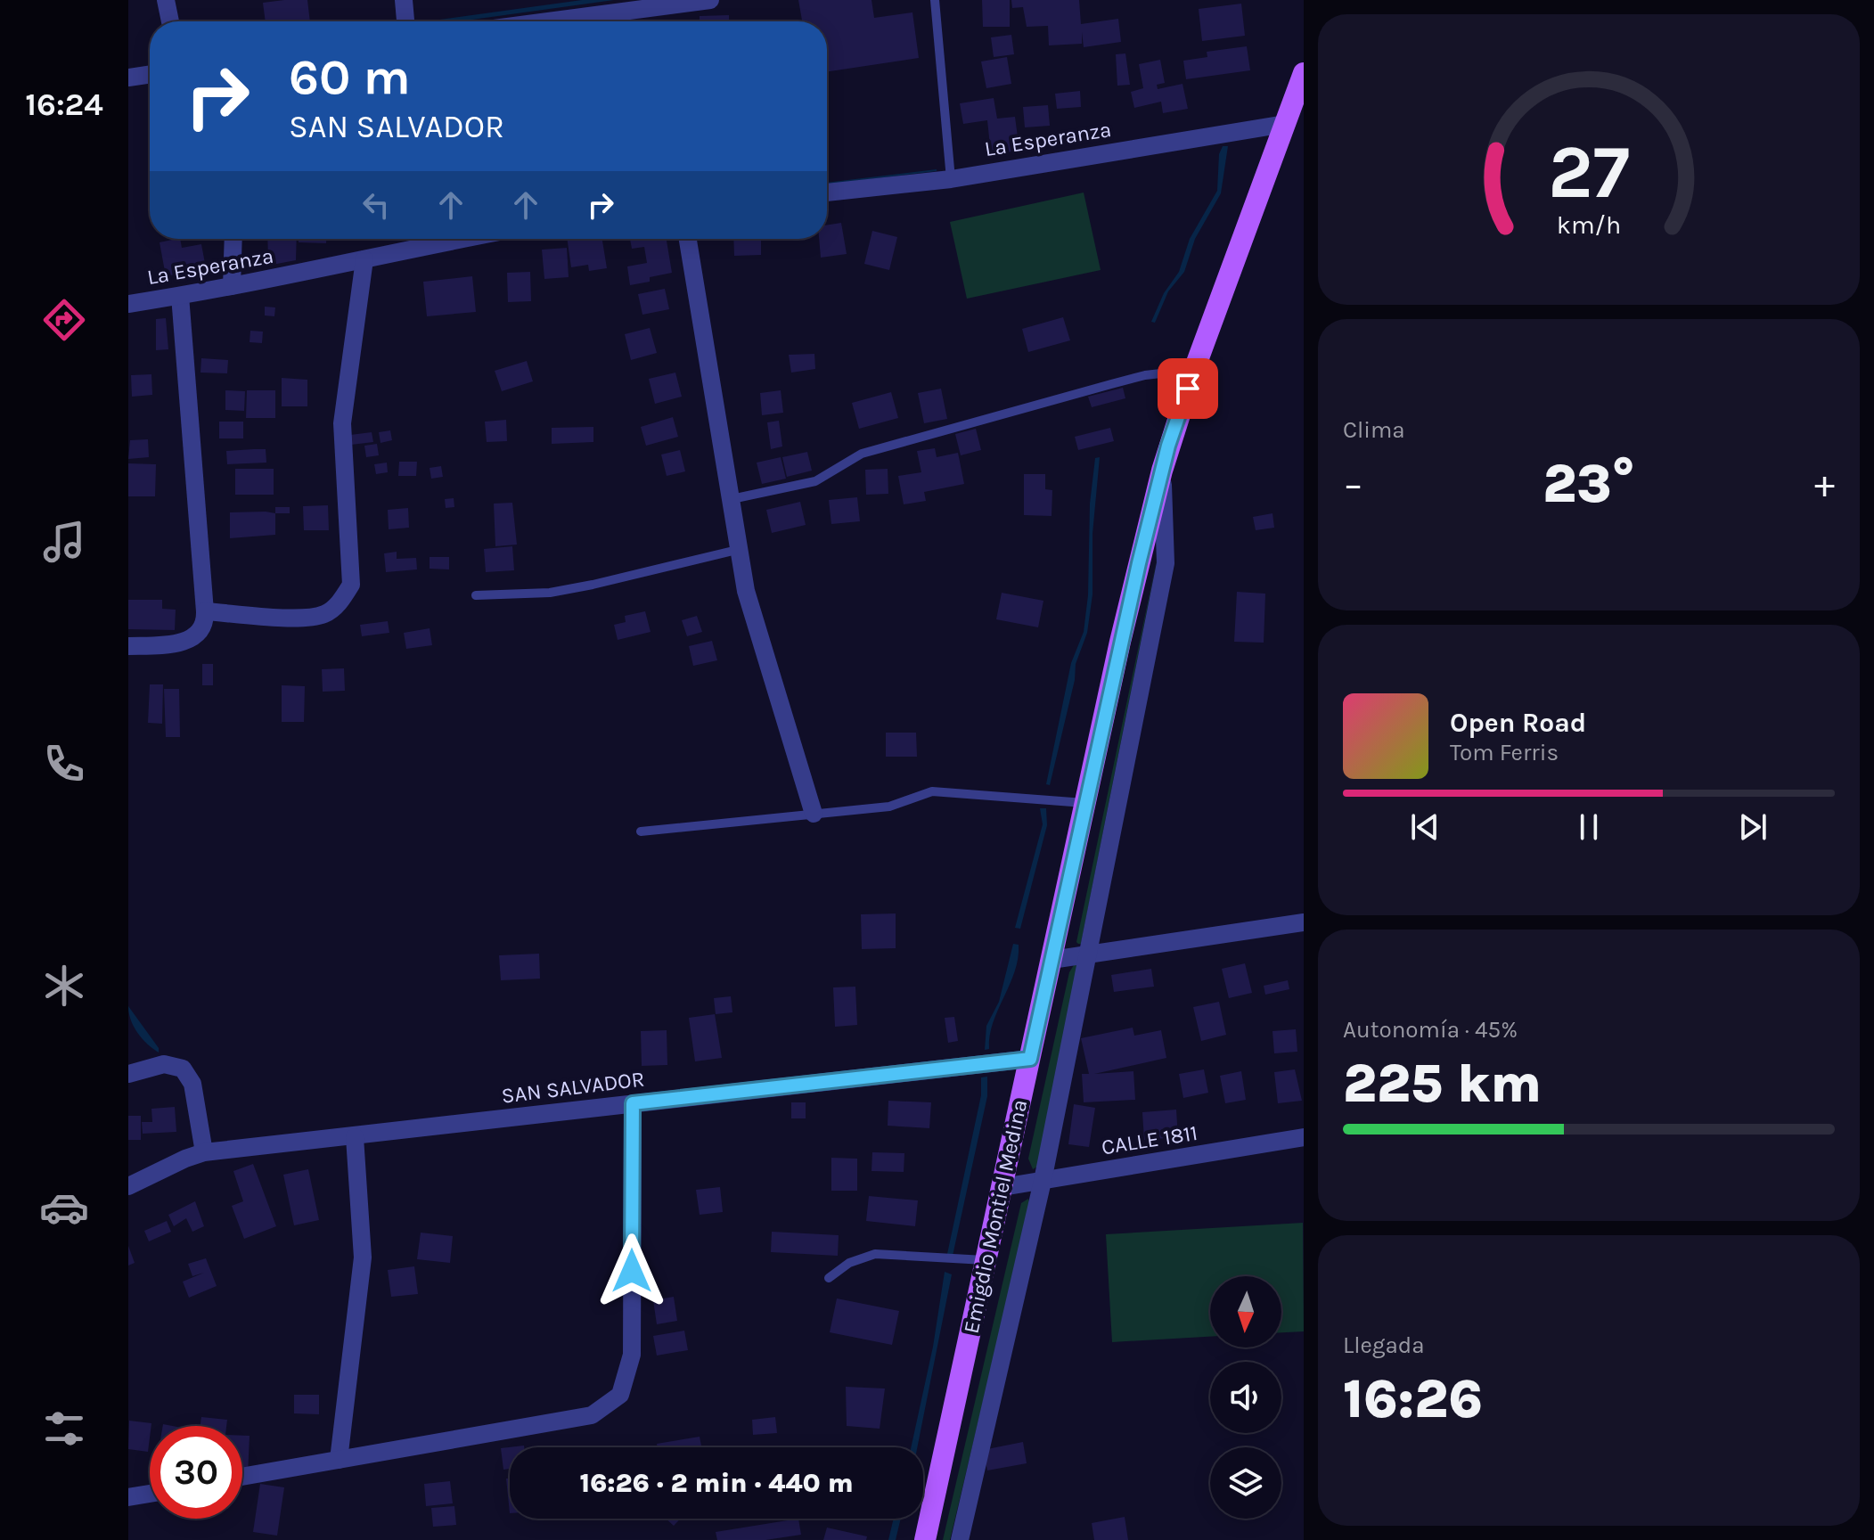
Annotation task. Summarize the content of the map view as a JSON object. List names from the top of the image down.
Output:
{
  "streets": {
    "main road": ["Emigdio Montiel Medina"],
    "street": ["La Esperanza", "SAN SALVADOR", "CALLE 1811"]
  },
  "crossings": [
    ["La Esperanza", "Emigdio Montiel Medina"],
    ["SAN SALVADOR", "Emigdio Montiel Medina"],
    ["CALLE 1811", "Emigdio Montiel Medina"]
  ],
  "north": "bottom",
  "page": {
    "tabs": "16:24",
    "turn": ["60 m", "SAN SALVADOR"],
    "tile": [
      "Clima",
      ["Autonomía · 45%", "225 km"],
      ["Llegada", "16:26"]
    ],
    "heat": ["−", "23°", "+"],
    "song": ["Open Road", "Tom Ferris"],
    "limit": "30",
    "trip": "16:26 · 2 min · 440 m",
    "gauge": ["27", "km/h"]
  }
}
